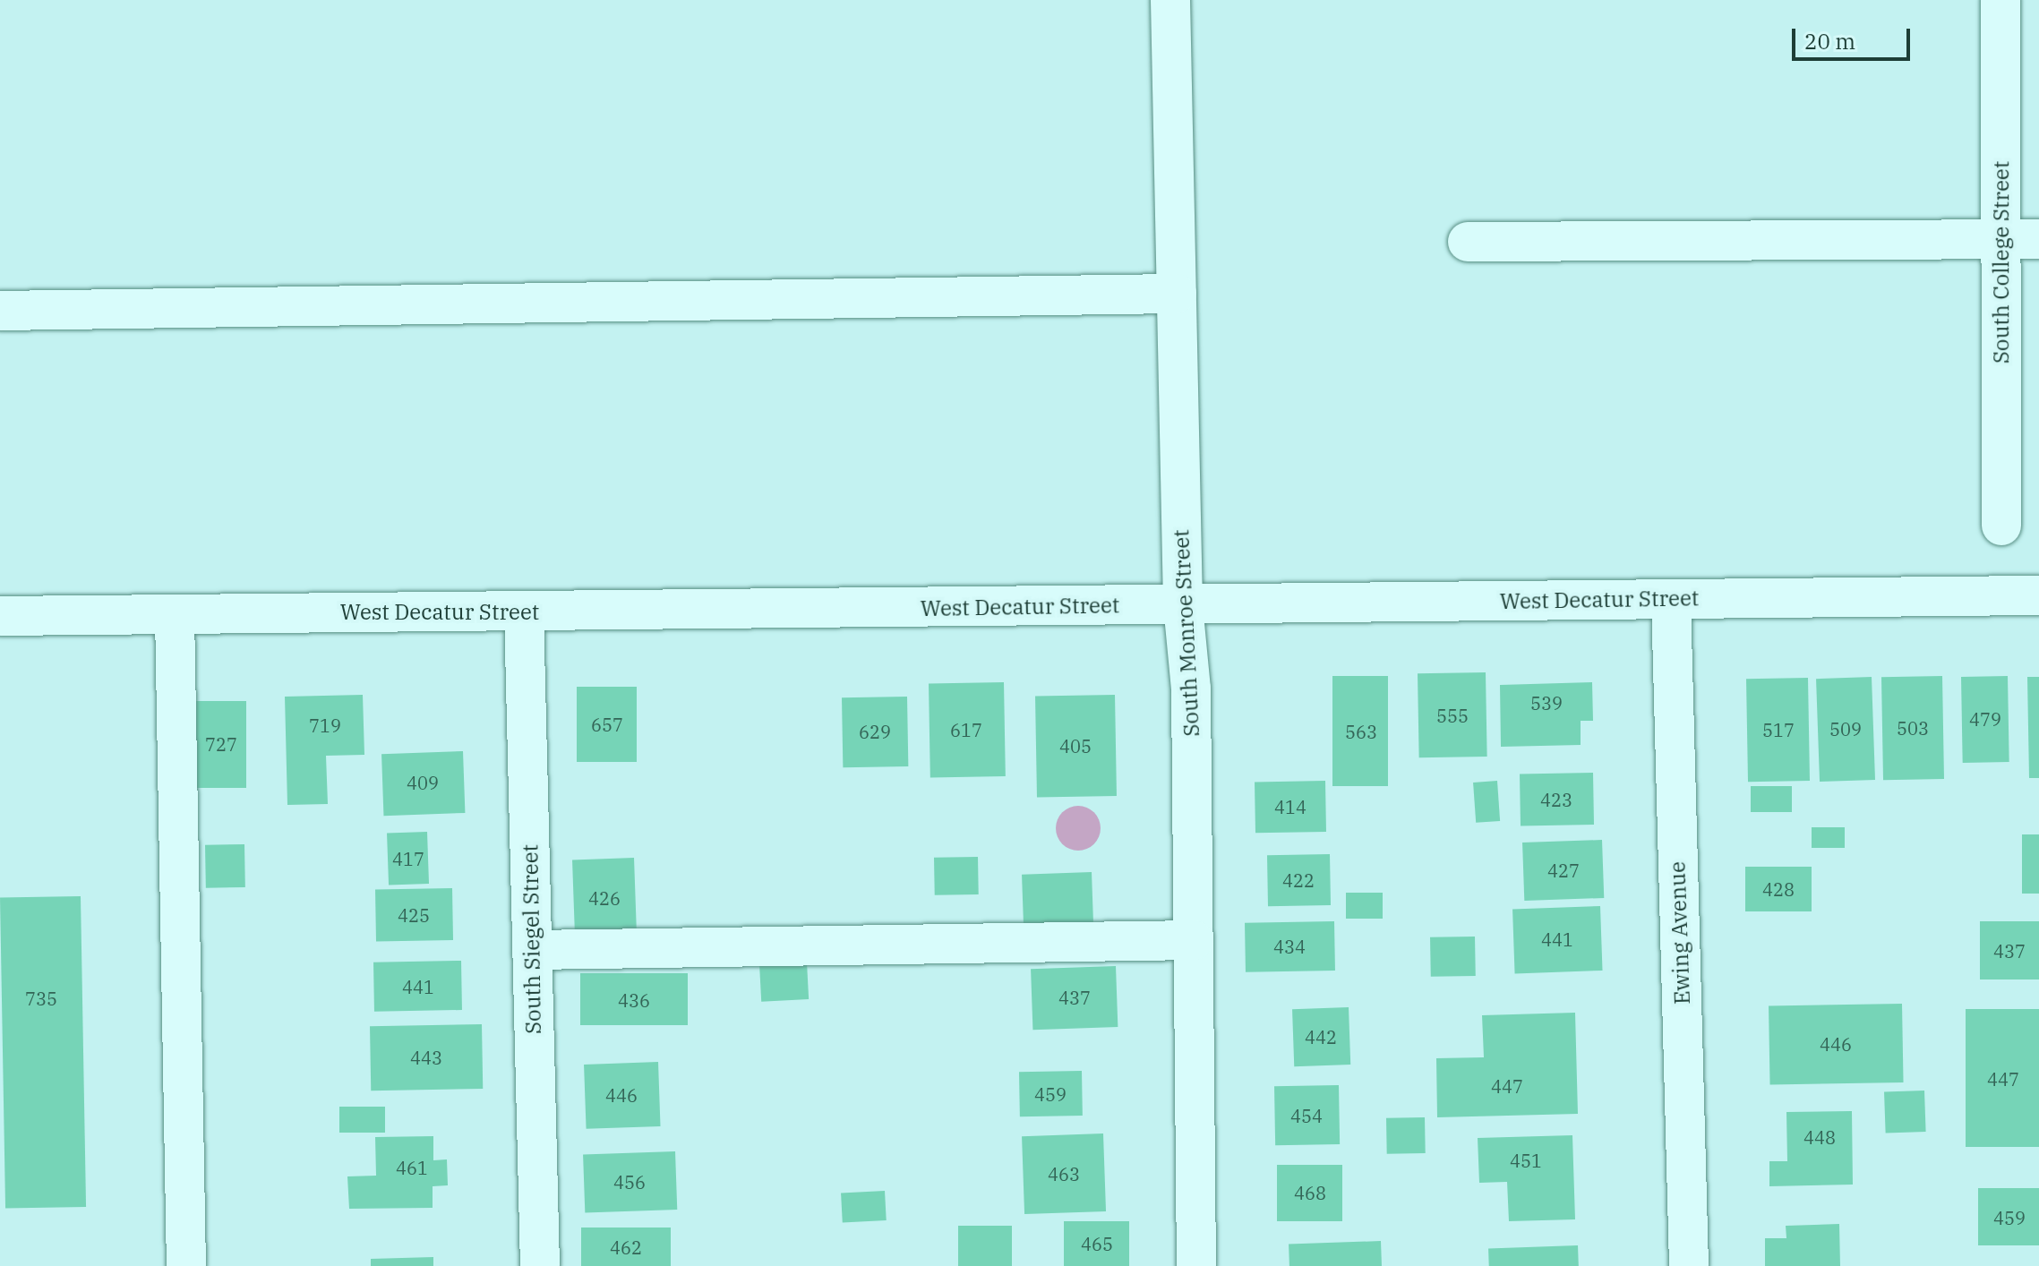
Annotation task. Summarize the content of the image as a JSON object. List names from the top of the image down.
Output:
{
  "streets": {
    "street": [
      "South College Street",
      "West Decatur Street",
      "South Monroe Street",
      "Ewing Avenue",
      "South Siegel Street"
    ]
  },
  "crossings": [
    ["West Decatur Street", "South Monroe Street"],
    ["West Decatur Street", "Ewing Avenue"],
    ["West Decatur Street", "South Siegel Street"]
  ],
  "house_numbers": [
    "539",
    "555",
    "479",
    "657",
    "719",
    "503",
    "509",
    "617",
    "517",
    "629",
    "563",
    "727",
    "405",
    "409",
    "423",
    "414",
    "417",
    "427",
    "422",
    "428",
    "426",
    "425",
    "441",
    "434",
    "437",
    "441",
    "437",
    "735",
    "436",
    "442",
    "446",
    "443",
    "447",
    "447",
    "459",
    "446",
    "454",
    "448",
    "451",
    "461",
    "463",
    "456",
    "468",
    "459",
    "465",
    "462"
  ],
  "scale_bar": "20 m"
}
